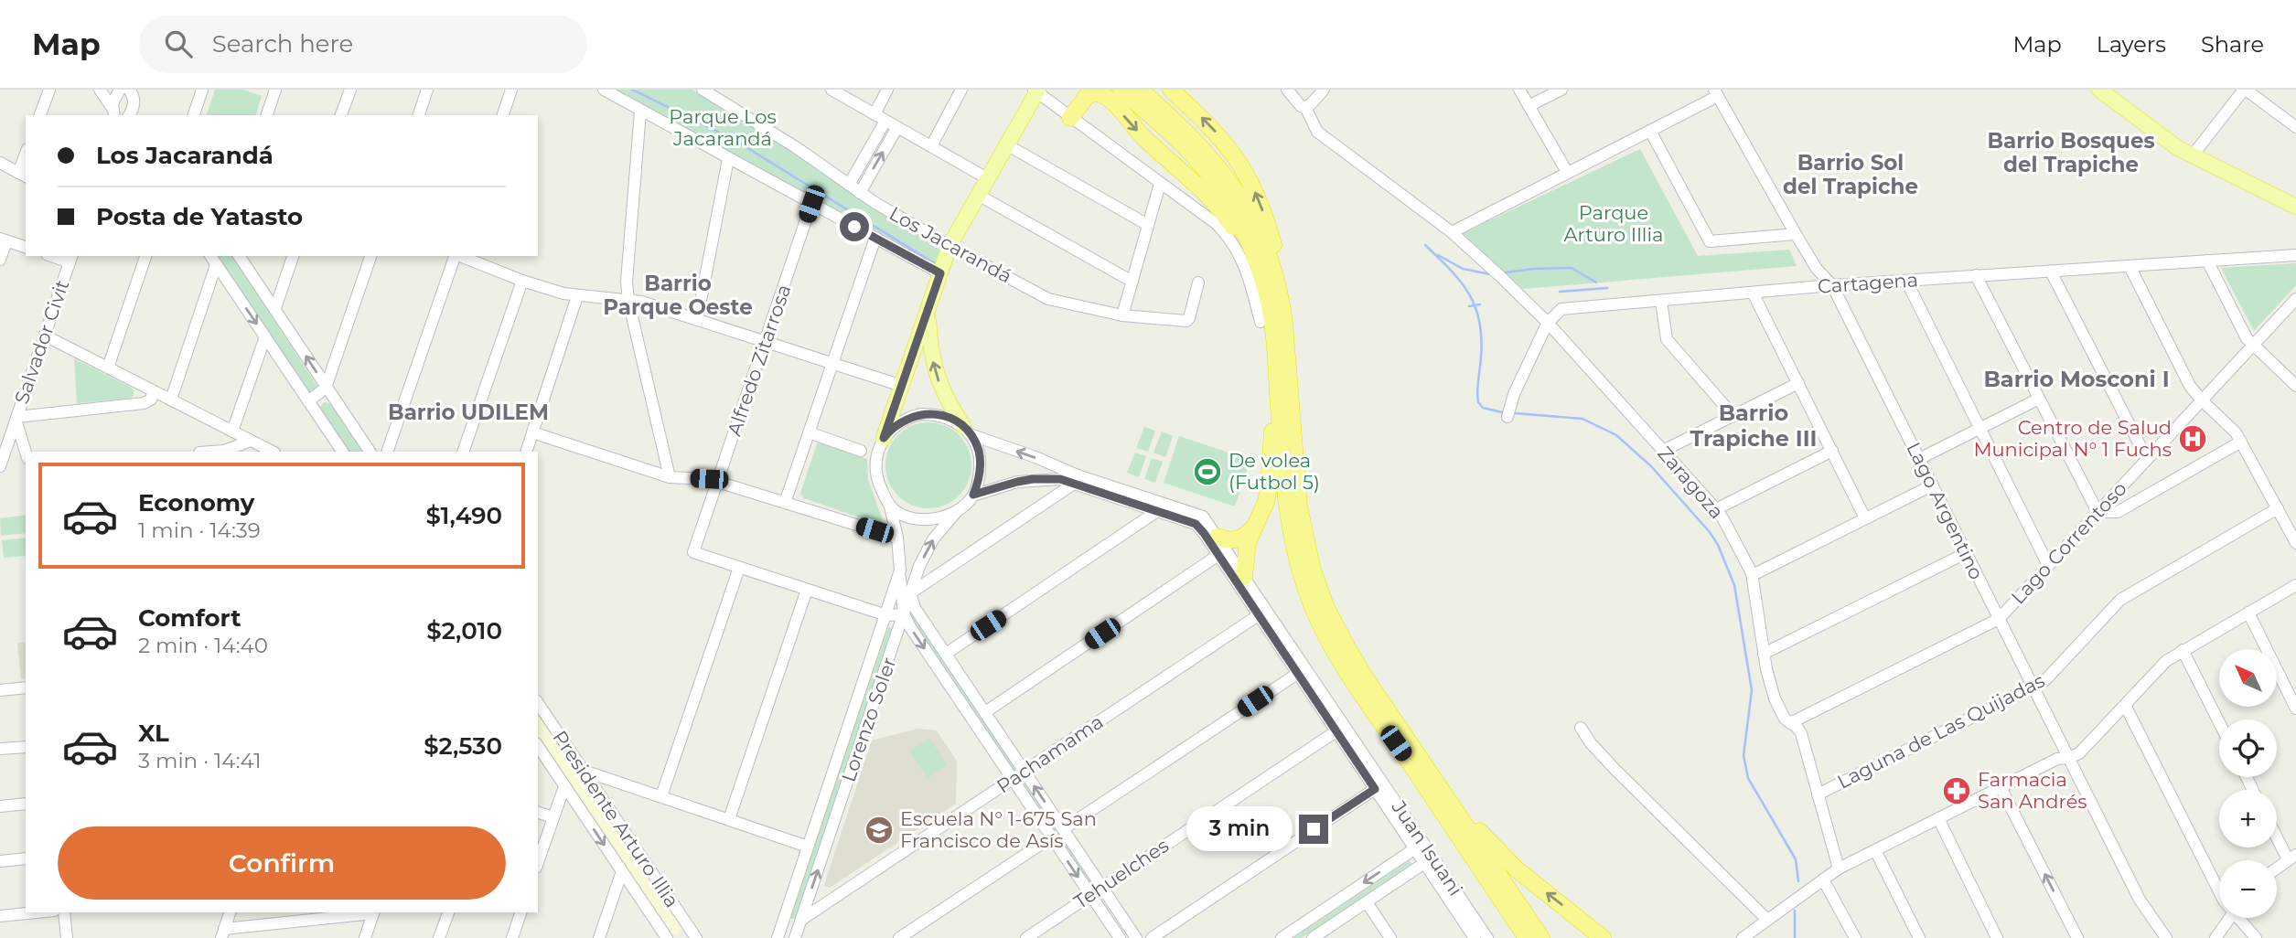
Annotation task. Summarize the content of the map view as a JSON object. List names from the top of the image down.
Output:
{
  "streets": {
    "street": [
      "Los Jacarandá",
      "Cartagena",
      "Salvador Civit",
      "Alfredo Zitarrosa",
      "Zaragoza",
      "Lago Argentino",
      "Lago Correntoso",
      "Lorenzo Soler",
      "Laguna de Las Quijadas",
      "Pachamama",
      "Presidente Arturo Illia",
      "Juan Isuani",
      "Tehuelches"
    ]
  },
  "crossings": [
    ["Los Jacarandá", "Alfredo Zitarrosa"],
    ["Cartagena", "Zaragoza"],
    ["Cartagena", "Lago Argentino"],
    ["Zaragoza", "Laguna de Las Quijadas"],
    ["Lago Argentino", "Lago Correntoso"],
    ["Lago Argentino", "Laguna de Las Quijadas"],
    ["Lorenzo Soler", "Pachamama"],
    ["Lorenzo Soler", "Juan Isuani"],
    ["Pachamama", "Juan Isuani"],
    ["Juan Isuani", "Tehuelches"]
  ],
  "districts": [
    "Barrio Bosques del Trapiche",
    "Barrio Sol del Trapiche",
    "Barrio Parque Oeste",
    "Barrio Mosconi I",
    "Barrio UDILEM",
    "Barrio Trapiche III"
  ],
  "parks": ["Parque Los Jacarandá", "Parque Arturo Illia"],
  "places": {
    "hospital": ["Centro de Salud Municipal N° 1 Fuchs"],
    "sports": ["De volea (Futbol 5)"],
    "pharmacy": ["Farmacia San Andrés"],
    "school or university": ["Escuela N° 1-675 San Francisco de Asís"]
  },
  "north": "top left",
  "page": {
    "header": "Map",
    "search": "Search here",
    "nav": ["Map", "Layers", "Share"],
    "banner": ["Los Jacarandá", "Posta de Yatasto"],
    "list": [
      {
        "name": "Economy",
        "note": "1 min · 14:39",
        "value": "$1,490"
      },
      {
        "name": "Comfort",
        "note": "2 min · 14:40",
        "value": "$2,010"
      },
      {
        "name": "XL",
        "note": "3 min · 14:41",
        "value": "$2,530"
      }
    ],
    "map_buttons": ["+", "−"],
    "bubble": "3 min",
    "buttons": "Confirm"
  }
}
